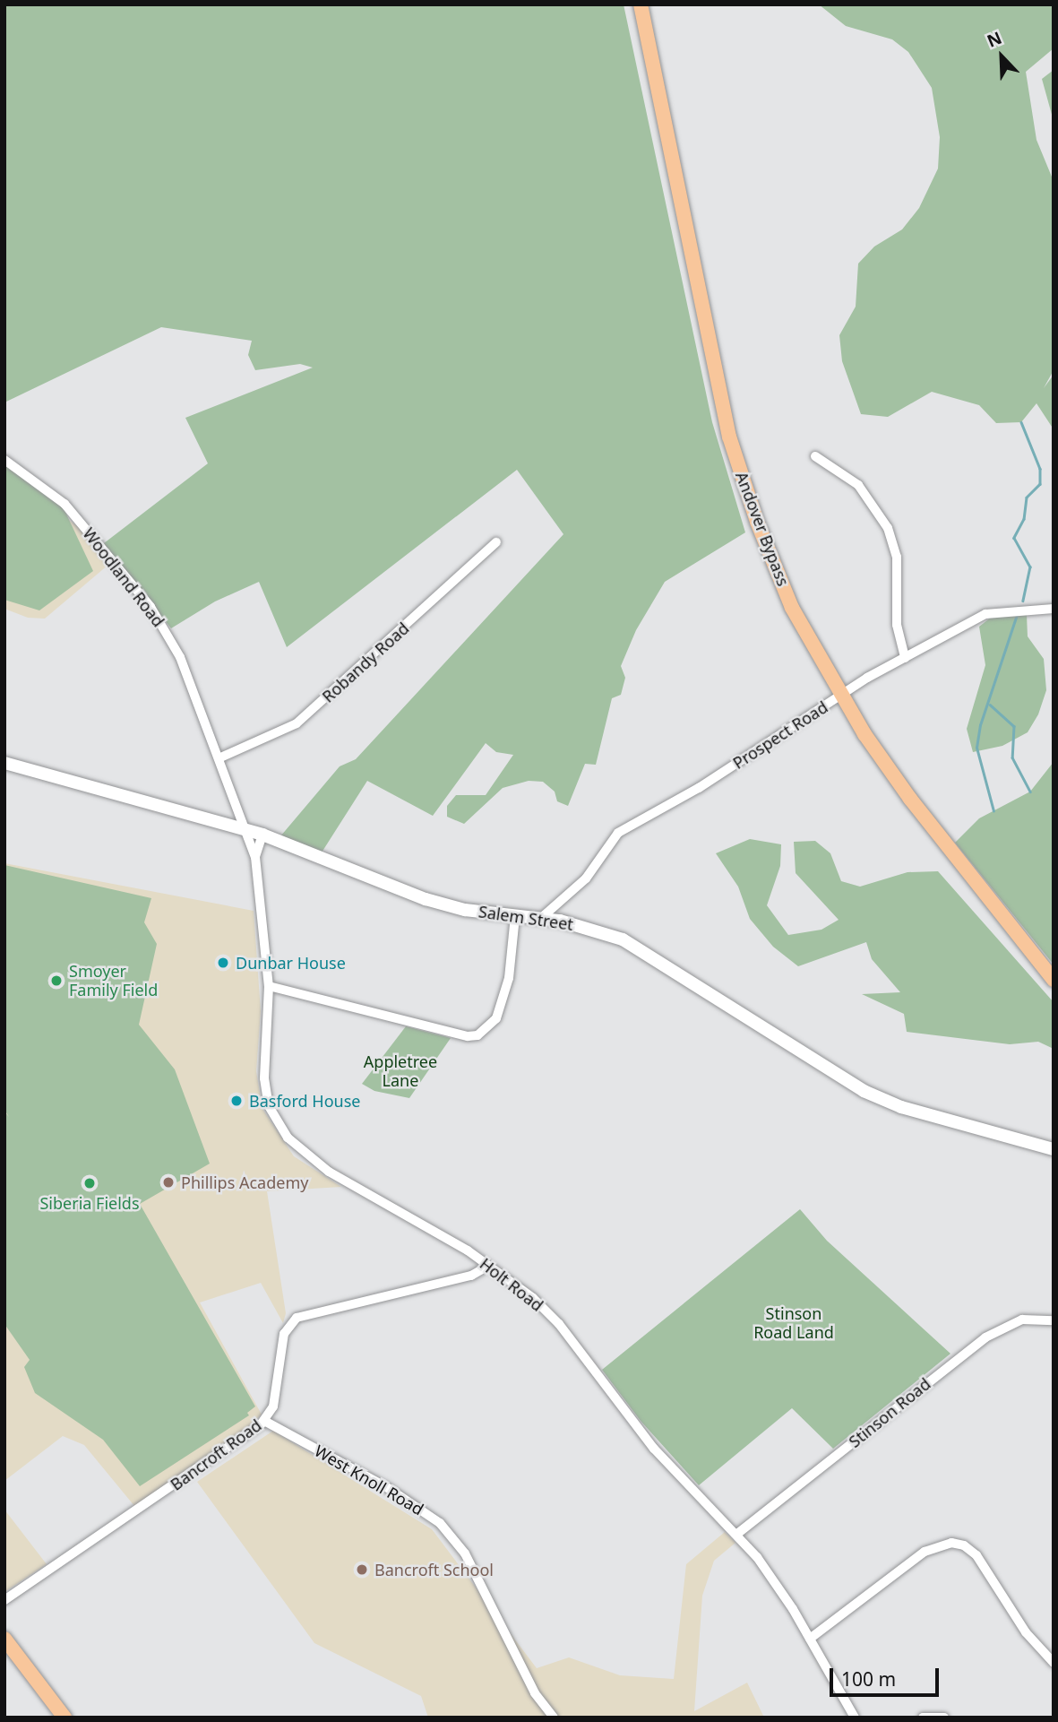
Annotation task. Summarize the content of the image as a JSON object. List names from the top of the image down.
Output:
{
  "streets": {
    "main road": ["Andover Bypass"],
    "street": [
      "Woodland Road",
      "Robandy Road",
      "Prospect Road",
      "Salem Street",
      "Holt Road",
      "Stinson Road",
      "Bancroft Road",
      "West Knoll Road"
    ]
  },
  "crossings": [
    ["Andover Bypass", "Prospect Road"],
    ["Woodland Road", "Robandy Road"],
    ["Woodland Road", "Salem Street"],
    ["Woodland Road", "Holt Road"],
    ["Prospect Road", "Salem Street"],
    ["Salem Street", "Holt Road"],
    ["Holt Road", "Stinson Road"],
    ["Holt Road", "Bancroft Road"],
    ["Bancroft Road", "West Knoll Road"]
  ],
  "parks": ["Appletree Lane", "Stinson Road Land"],
  "places": [
    "Dunbar House",
    "Smoyer Family Field",
    "Basford House",
    "Phillips Academy",
    "Siberia Fields",
    "Bancroft School"
  ],
  "scale_bar": "100 m",
  "north": "top left"
}
